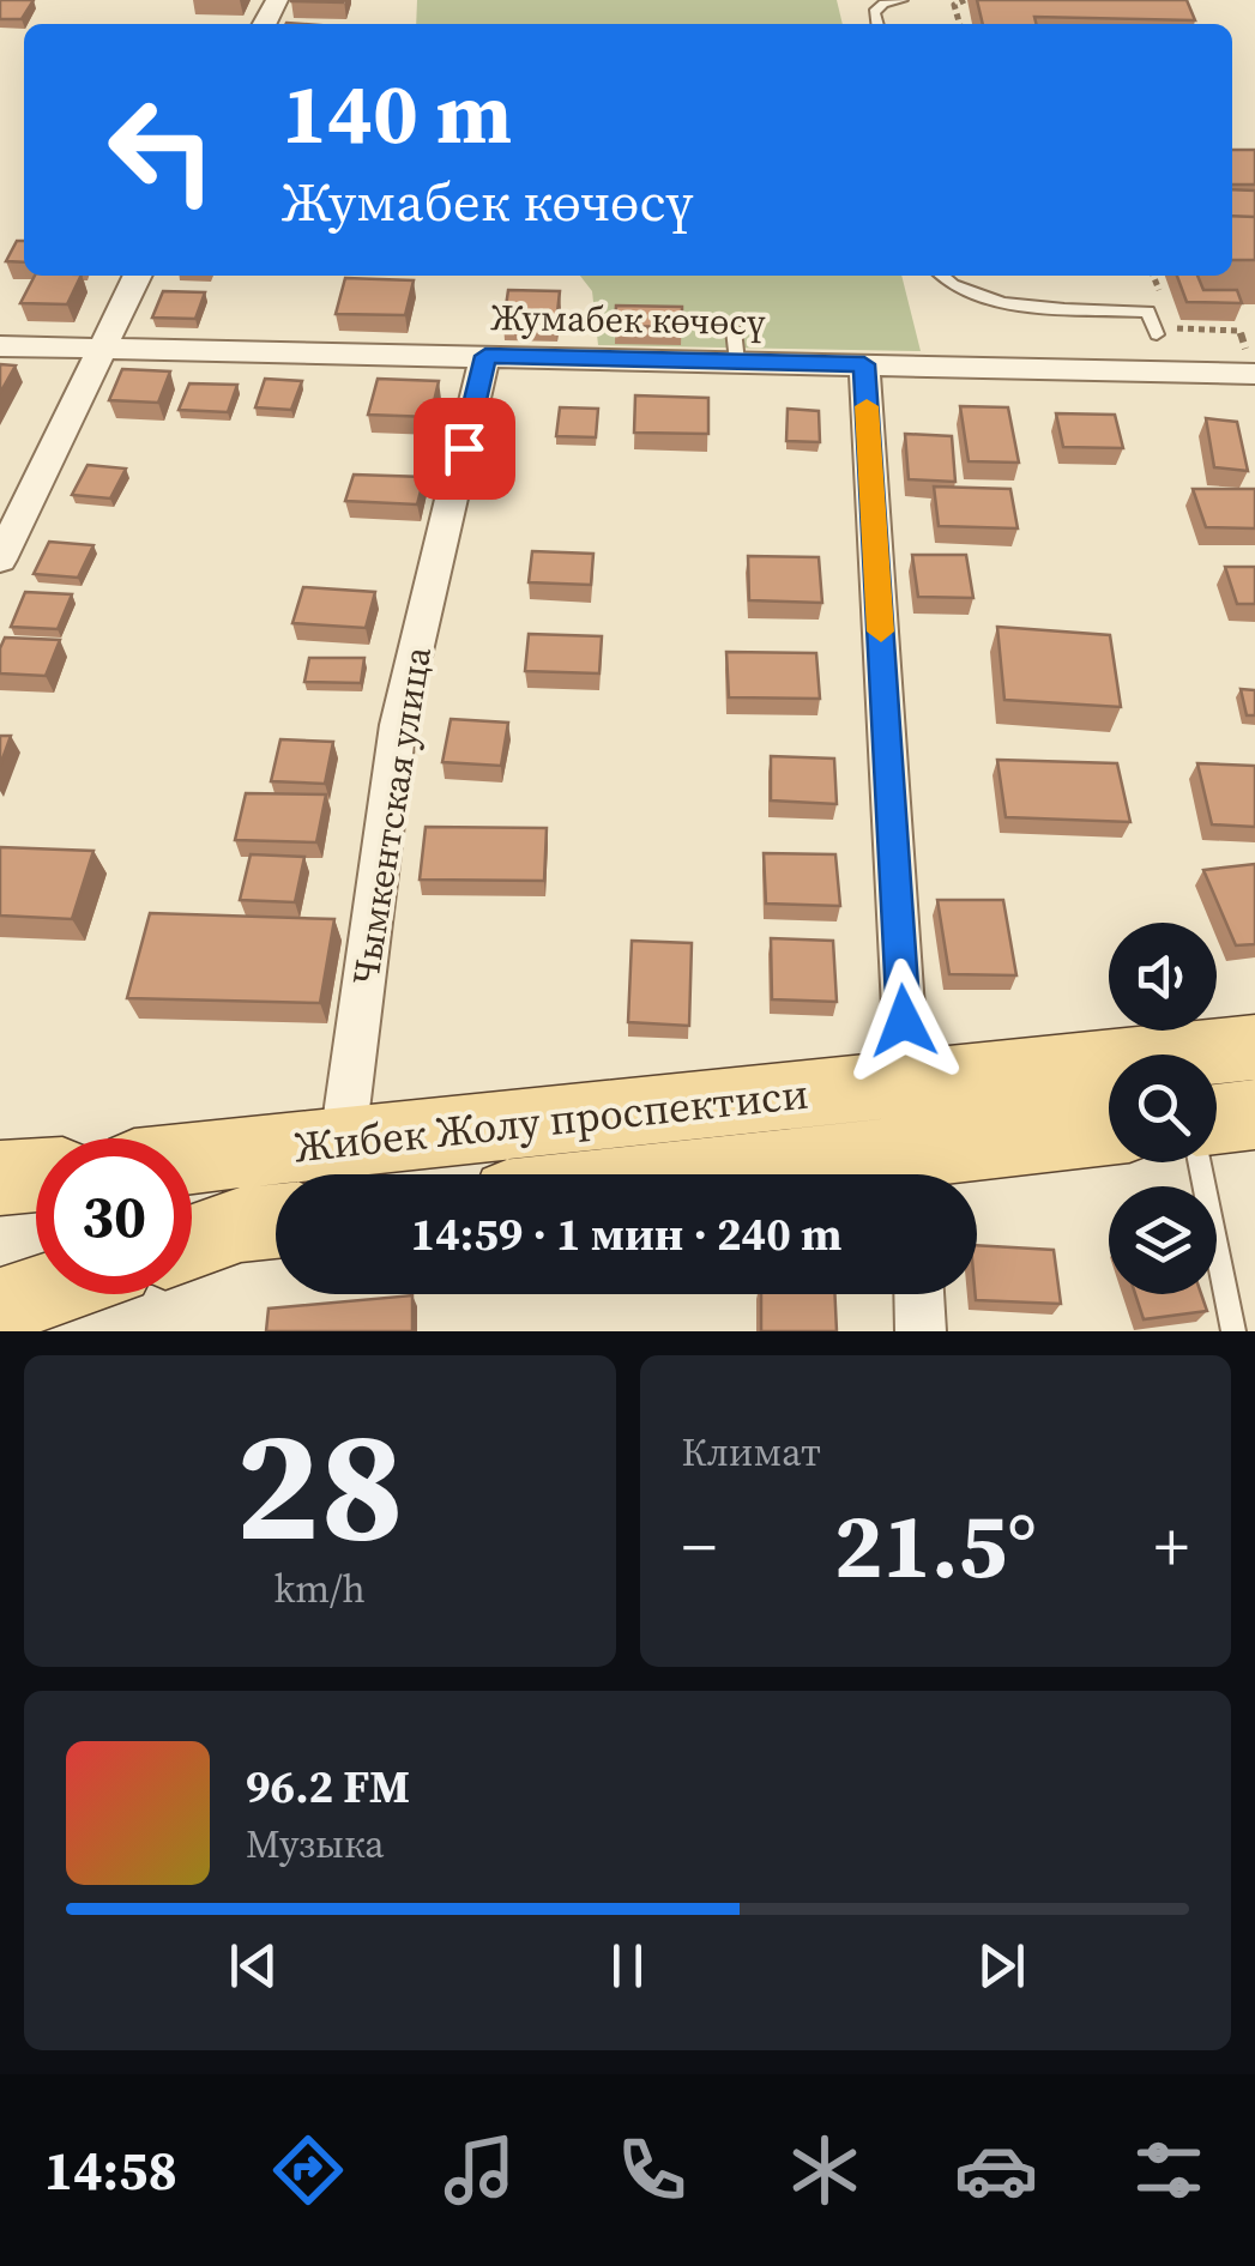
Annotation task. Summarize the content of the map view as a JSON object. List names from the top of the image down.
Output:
{
  "streets": {
    "main road": ["Жибек Жолу проспектиси"],
    "street": ["Жумабек көчөсү", "Чымкентская улица"]
  },
  "crossings": [
    ["Жумабек көчөсү", "Чымкентская улица"],
    ["Чымкентская улица", "Жибек Жолу проспектиси"]
  ],
  "page": {
    "turn": ["140 m", "Жумабек көчөсү"],
    "limit": "30",
    "trip": "14:59 · 1 мин · 240 m",
    "tile": [
      ["28", "km/h"],
      "Климат"
    ],
    "heat": ["−", "21.5°", "+"],
    "song": ["96.2 FM", "Музыка"],
    "tabs": "14:58"
  }
}
